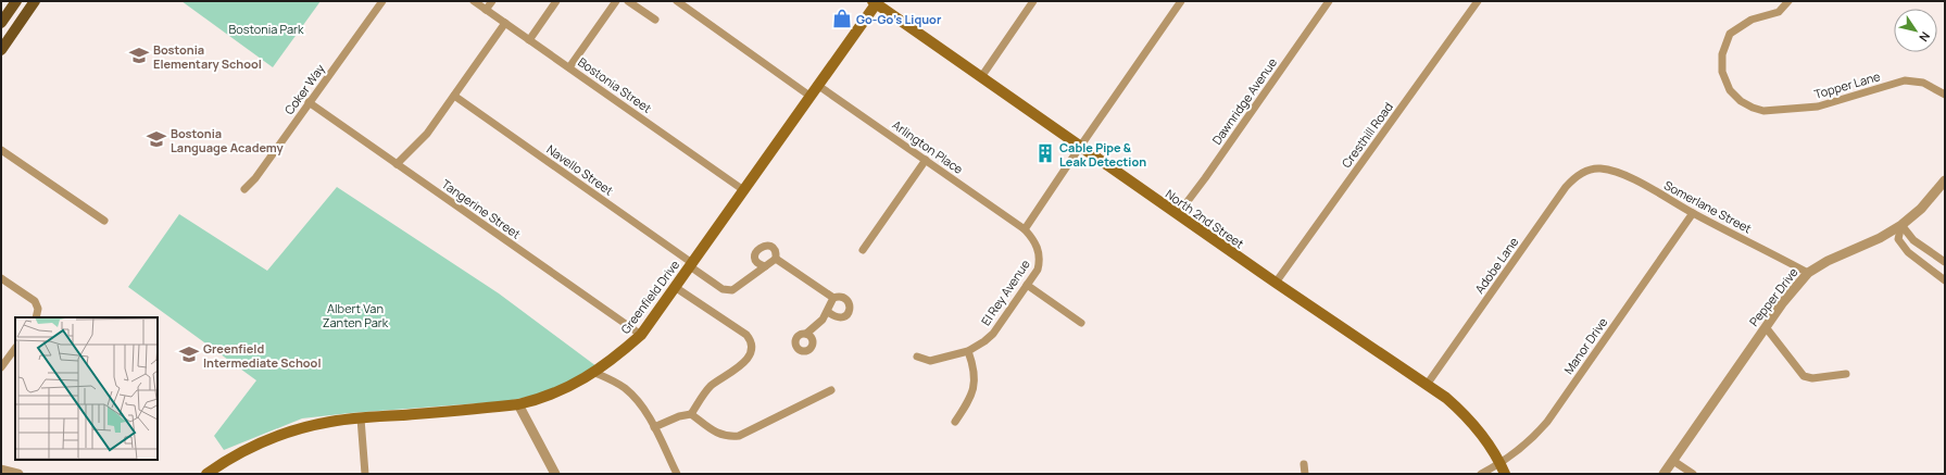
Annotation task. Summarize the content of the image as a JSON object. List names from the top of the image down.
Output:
{
  "streets": {
    "main road": ["North 2nd Street", "Greenfield Drive"],
    "street": [
      "Bostonia Street",
      "Topper Lane",
      "Coker Way",
      "Dawnridge Avenue",
      "Cresthill Road",
      "Arlington Place",
      "Navello Street",
      "Somerlane Street",
      "Tangerine Street",
      "Adobe Lane",
      "El Rey Avenue",
      "Pepper Drive",
      "Manor Drive"
    ]
  },
  "crossings": [
    ["Bostonia Street", "Greenfield Drive"],
    ["Coker Way", "Tangerine Street"],
    ["Dawnridge Avenue", "North 2nd Street"],
    ["Cresthill Road", "North 2nd Street"],
    ["Arlington Place", "El Rey Avenue"],
    ["Arlington Place", "Greenfield Drive"],
    ["Navello Street", "Greenfield Drive"],
    ["Somerlane Street", "Adobe Lane"],
    ["Somerlane Street", "Pepper Drive"],
    ["Somerlane Street", "Manor Drive"],
    ["Tangerine Street", "Greenfield Drive"],
    ["North 2nd Street", "Adobe Lane"],
    ["North 2nd Street", "Greenfield Drive"],
    ["North 2nd Street", "Manor Drive"]
  ],
  "parks": ["Bostonia Park", "Albert Van Zanten Park"],
  "places": {
    "shop": ["Go-Go's Liquor"],
    "school or university": ["Bostonia Elementary School", "Bostonia Language Academy", "Greenfield Intermediate School"],
    "building": ["Cable Pipe & Leak Detection"]
  },
  "north": "bottom right"
}
